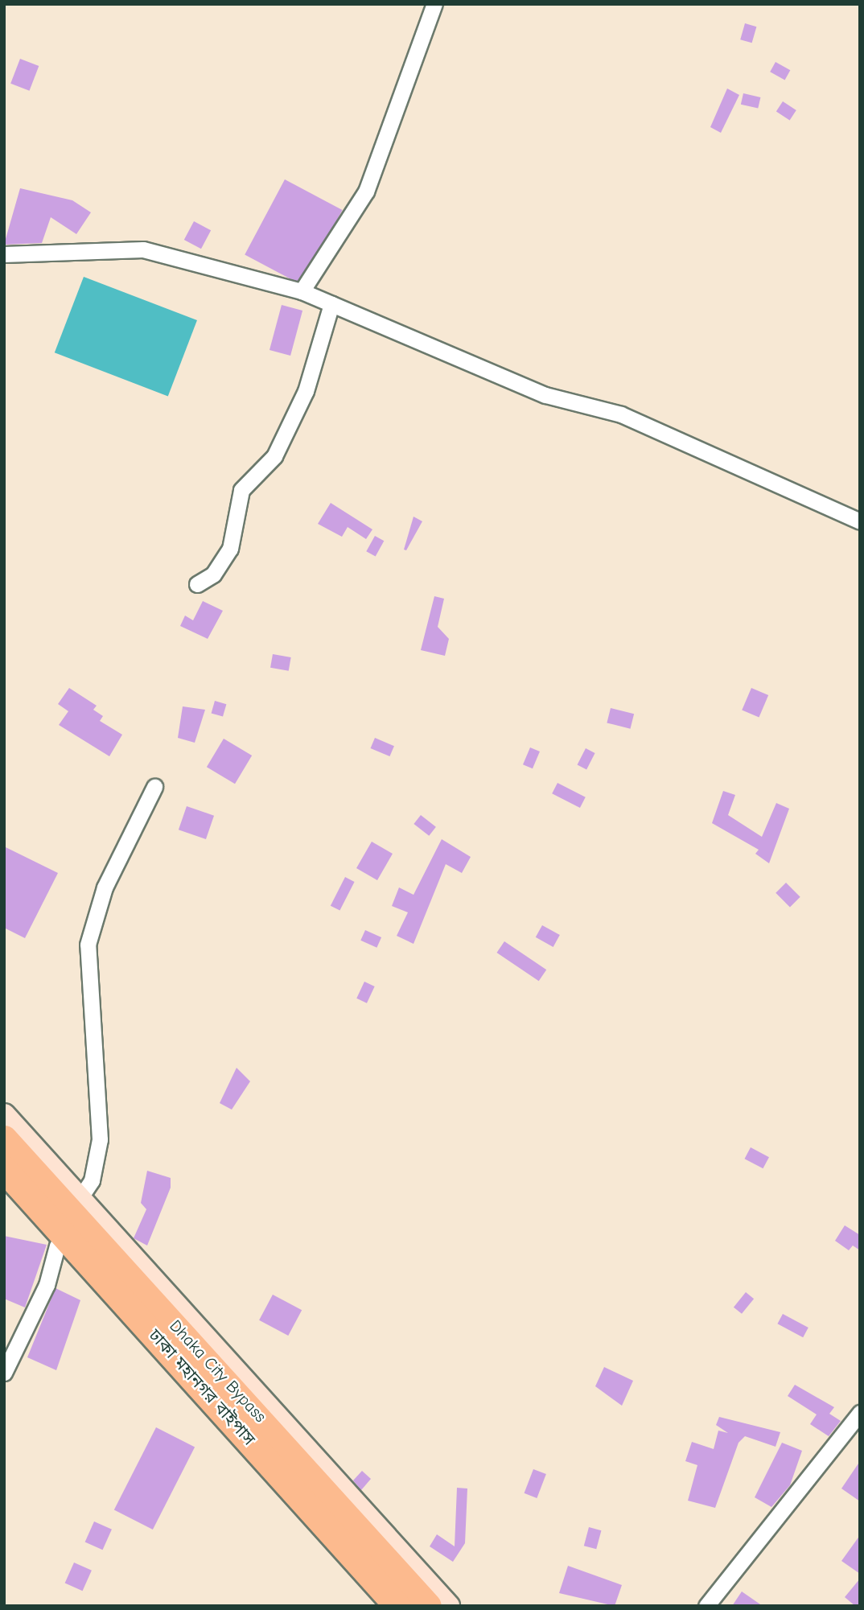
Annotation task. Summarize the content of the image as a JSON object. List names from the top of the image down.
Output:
{
  "streets": {
    "highway": ["Dhaka City Bypass", "ঢাকা মহানগর বাইপাস"]
  }
}
